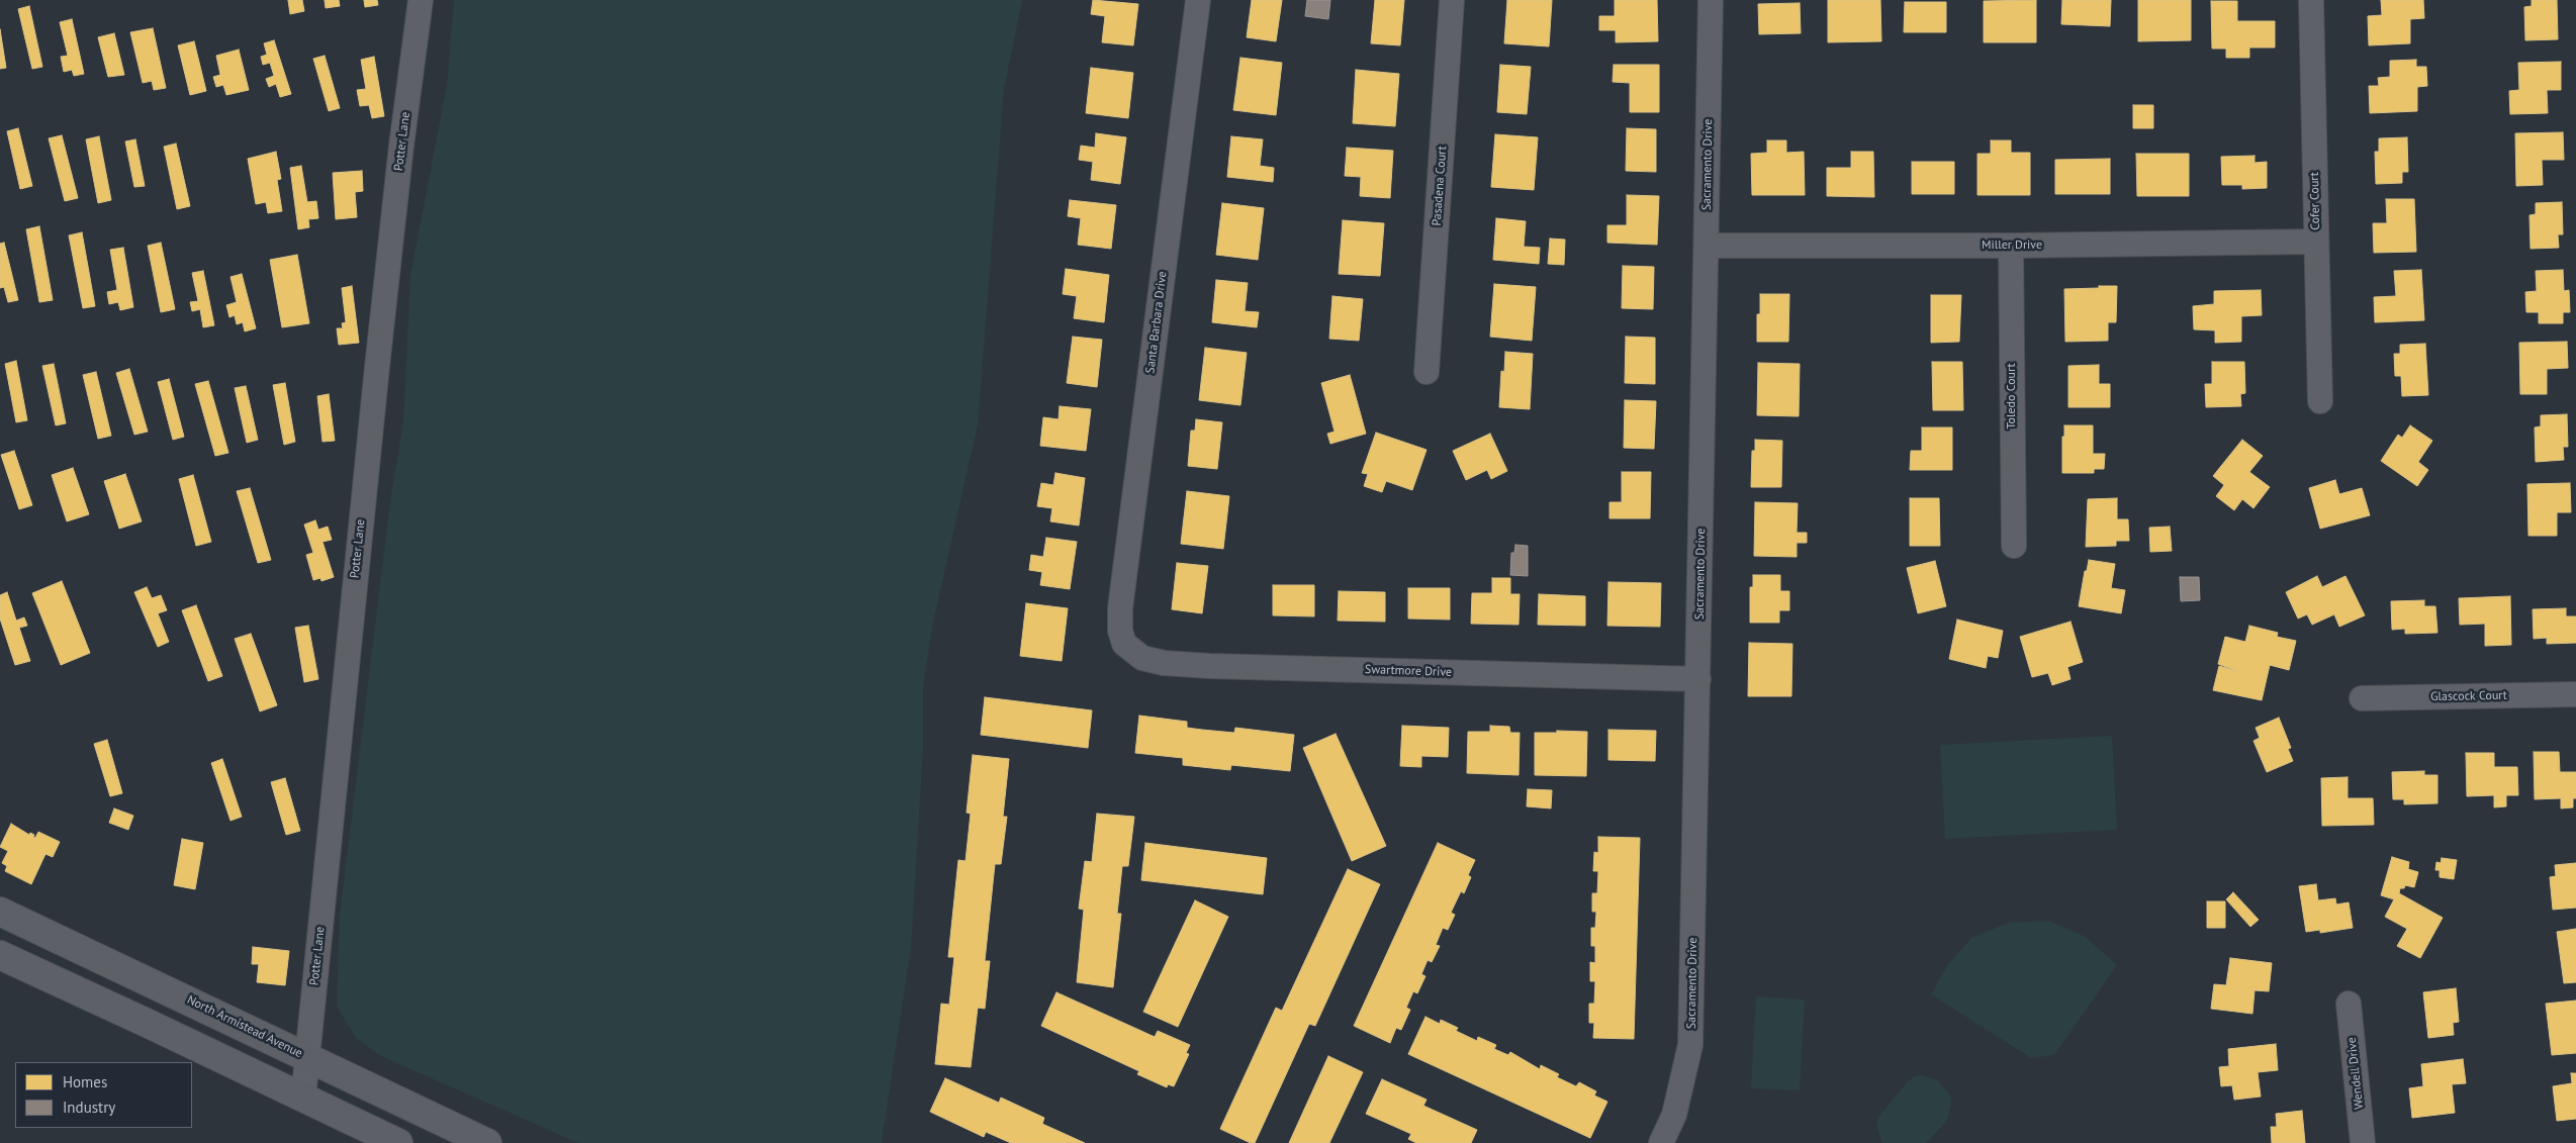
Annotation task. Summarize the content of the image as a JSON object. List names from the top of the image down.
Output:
{
  "streets": {
    "main road": ["North Armistead Avenue"],
    "street": [
      "Potter Lane",
      "Sacramento Drive",
      "Pasadena Court",
      "Cofer Court",
      "Miller Drive",
      "Santa Barbara Drive",
      "Toledo Court",
      "Swartmore Drive",
      "Glascock Court",
      "Wendell Drive"
    ]
  },
  "crossings": [
    ["Potter Lane", "North Armistead Avenue"],
    ["Sacramento Drive", "Miller Drive"],
    ["Sacramento Drive", "Swartmore Drive"],
    ["Cofer Court", "Miller Drive"],
    ["Miller Drive", "Toledo Court"],
    ["Santa Barbara Drive", "Swartmore Drive"]
  ],
  "legend": ["Homes", "Industry"]
}
